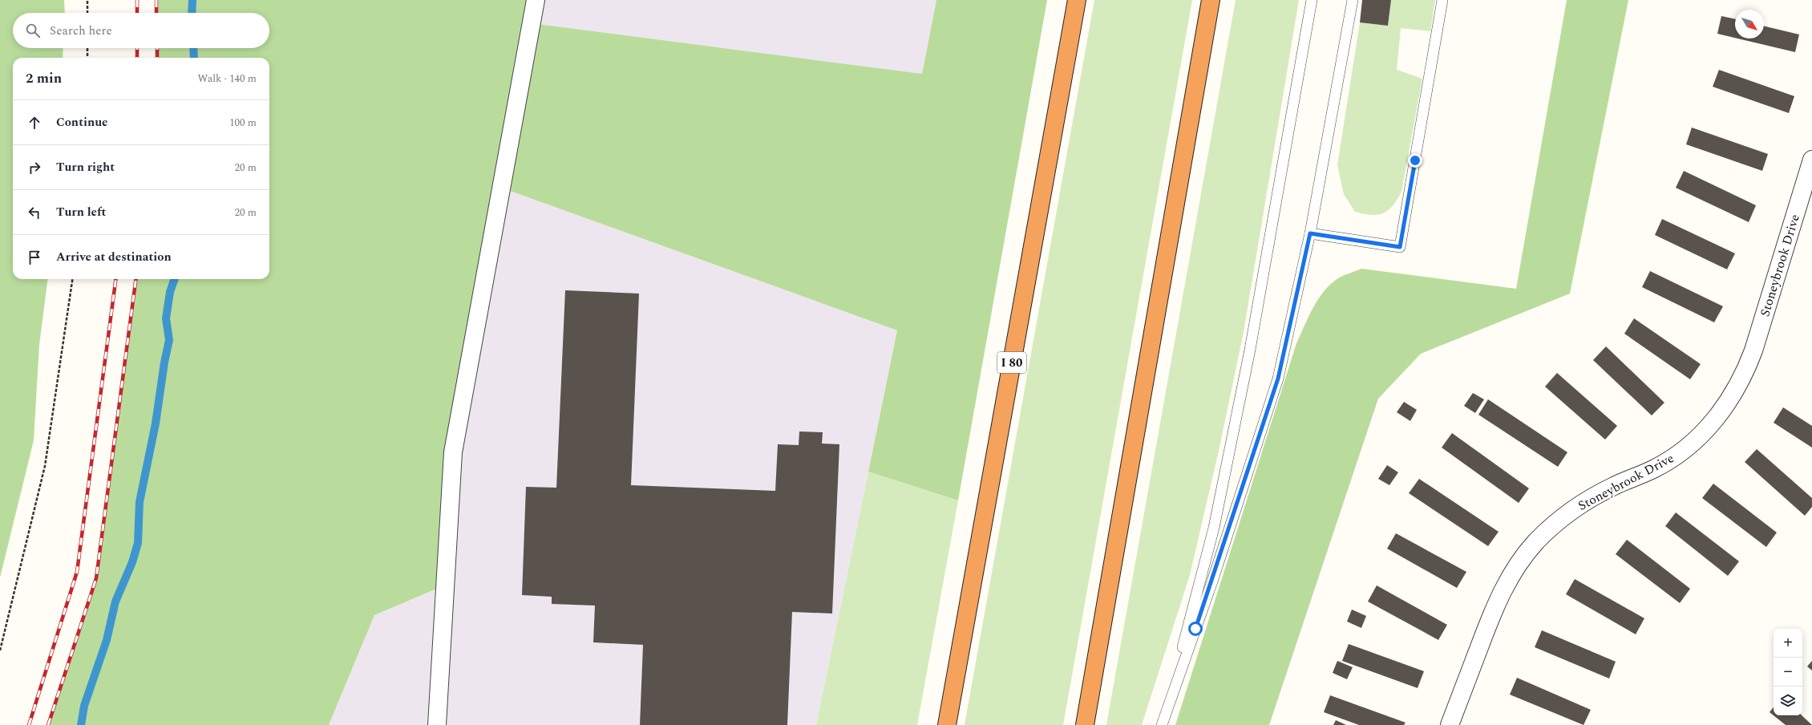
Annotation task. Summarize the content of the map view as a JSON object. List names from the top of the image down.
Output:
{
  "streets": {
    "highway": ["I 80"],
    "street": ["Stoneybrook Drive"]
  },
  "north": "bottom right",
  "page": {
    "search": "Search here",
    "heading": ["2 min", "Walk · 140 m"],
    "list": [
      ["Continue", "100 m"],
      ["Turn right", "20 m"],
      ["Turn left", "20 m"],
      "Arrive at destination"
    ],
    "map_buttons": ["+", "−"]
  }
}
